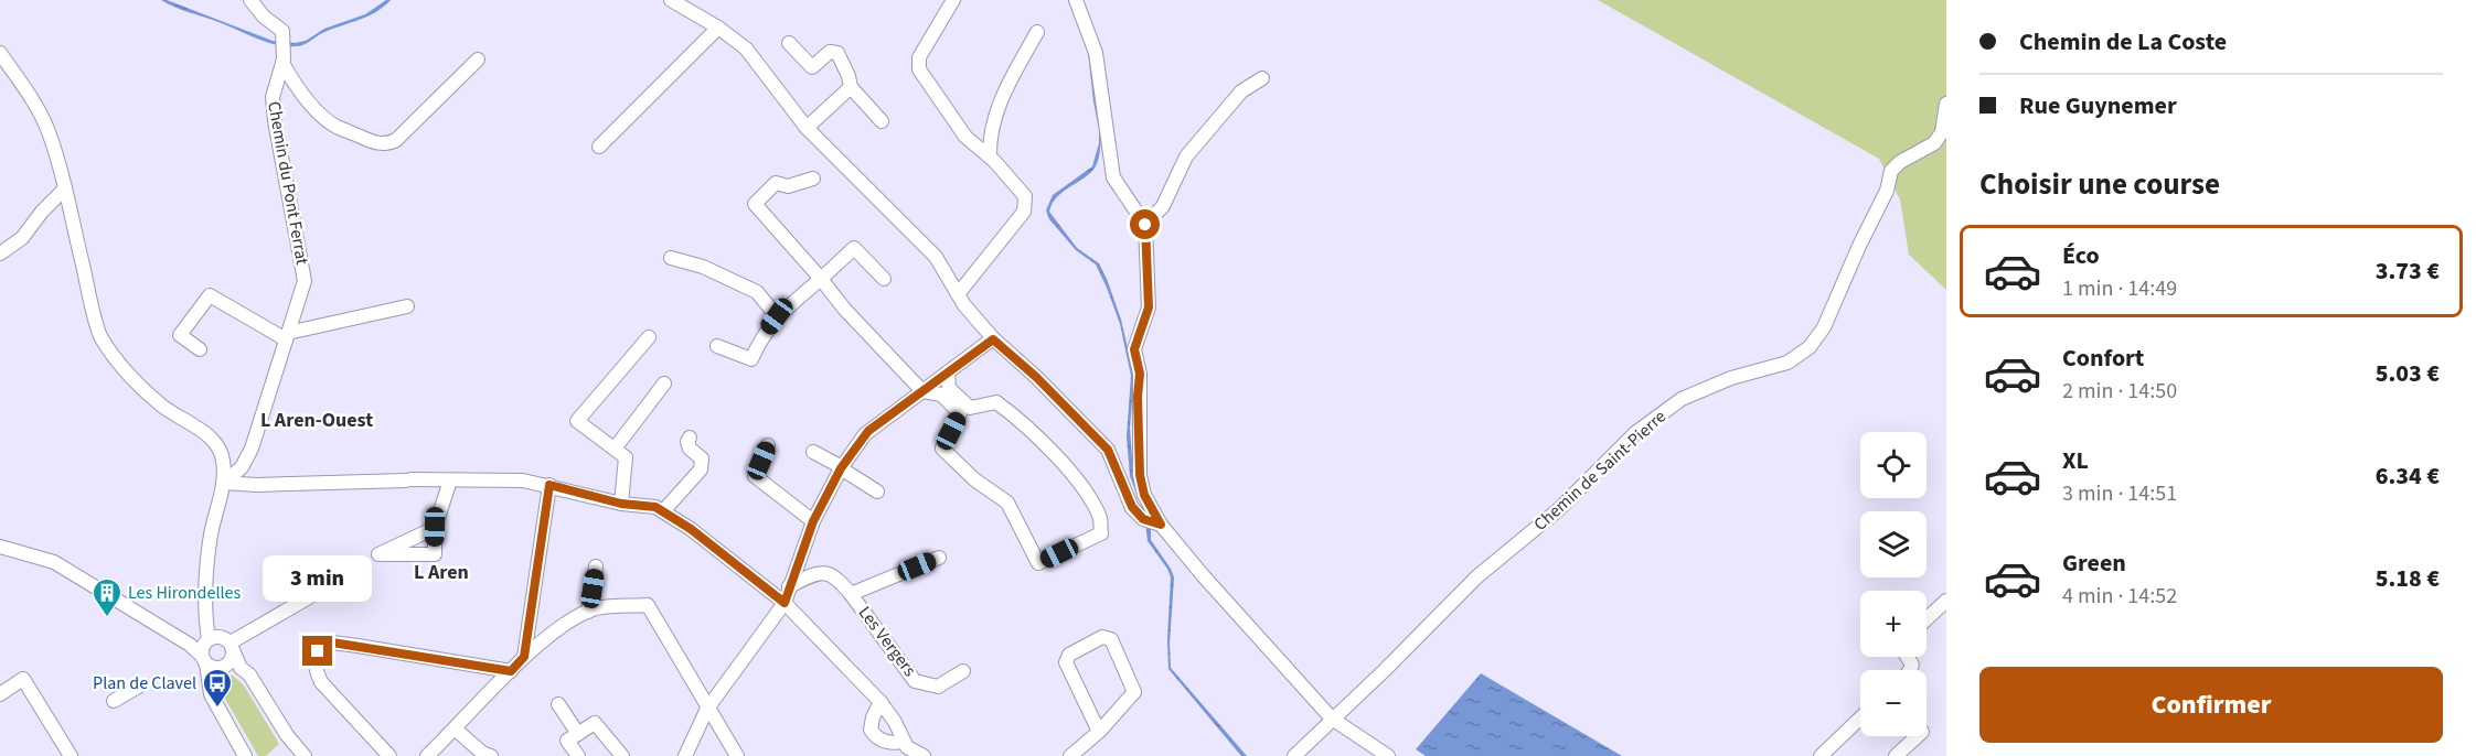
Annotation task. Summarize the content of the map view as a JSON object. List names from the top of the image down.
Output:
{
  "streets": {
    "street": ["Chemin du Pont Ferrat", "Chemin de Saint-Pierre", "Les Vergers"]
  },
  "districts": ["L Aren-Ouest", "L Aren"],
  "places": {
    "building": ["Les Hirondelles"],
    "bus stop": ["Plan de Clavel"]
  },
  "page": {
    "banner": ["Chemin de La Coste", "Rue Guynemer"],
    "heading": "Choisir une course",
    "list": [
      {
        "name": "Éco",
        "note": "1 min · 14:49",
        "value": "3.73 €"
      },
      {
        "name": "Confort",
        "note": "2 min · 14:50",
        "value": "5.03 €"
      },
      {
        "name": "XL",
        "note": "3 min · 14:51",
        "value": "6.34 €"
      },
      {
        "name": "Green",
        "note": "4 min · 14:52",
        "value": "5.18 €"
      }
    ],
    "map_buttons": ["+", "−"],
    "bubble": "3 min",
    "buttons": "Confirmer"
  }
}
